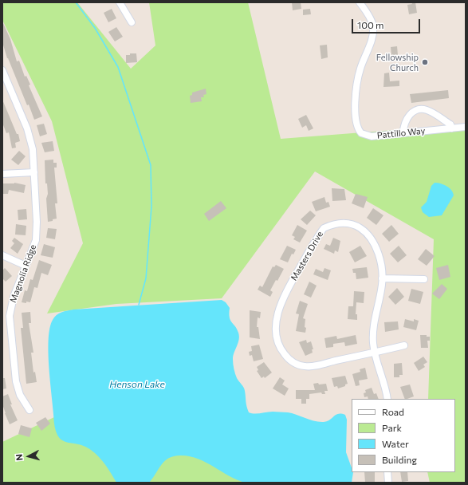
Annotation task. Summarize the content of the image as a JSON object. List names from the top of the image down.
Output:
{
  "streets": {
    "street": ["Pattillo Way", "Masters Drive", "Magnolia Ridge"]
  },
  "water": ["Henson Lake"],
  "places": ["Fellowship Church"],
  "legend": [
    "Road",
    "Park",
    "Water",
    "Building"
  ],
  "scale_bar": "100 m",
  "north": "left"
}
